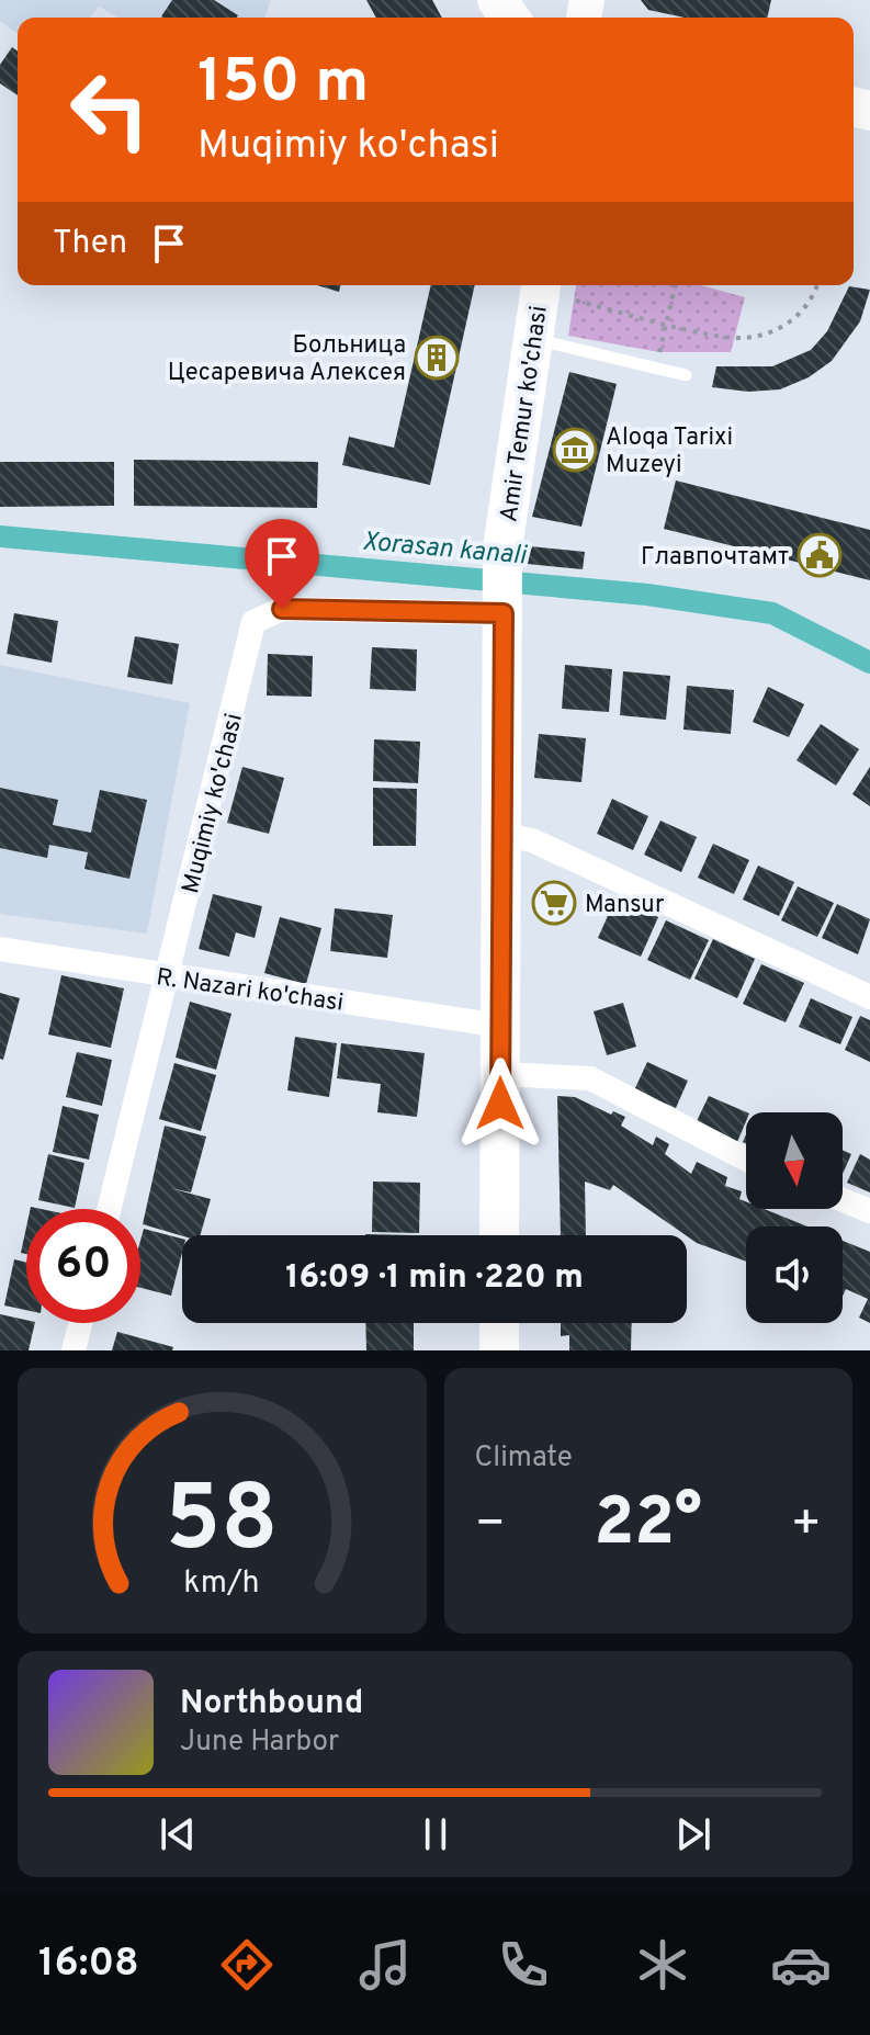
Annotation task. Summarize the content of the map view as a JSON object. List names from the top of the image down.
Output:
{
  "streets": {
    "main road": ["Amir Temur ko'chasi"],
    "street": ["Muqimiy ko'chasi", "R. Nazari ko'chasi"]
  },
  "crossings": [
    ["Amir Temur ko'chasi", "Muqimiy ko'chasi"],
    ["Muqimiy ko'chasi", "R. Nazari ko'chasi"]
  ],
  "water": ["Xorasan kanali"],
  "places": {
    "building": ["Больница Цесаревича Алексея"],
    "museum": ["Aloqa Tarixi Muzeyi"],
    "public building": ["Главпочтамт"],
    "supermarket": ["Mansur"]
  },
  "north": "bottom",
  "page": {
    "turn": ["150 m", "Muqimiy ko'chasi"],
    "then": "Then",
    "limit": "60",
    "trip": "16:09 · 1 min · 220 m",
    "tile": "Climate",
    "heat": ["−", "22°", "+"],
    "song": ["Northbound", "June Harbor"],
    "tabs": "16:08",
    "gauge": ["58", "km/h"]
  }
}
